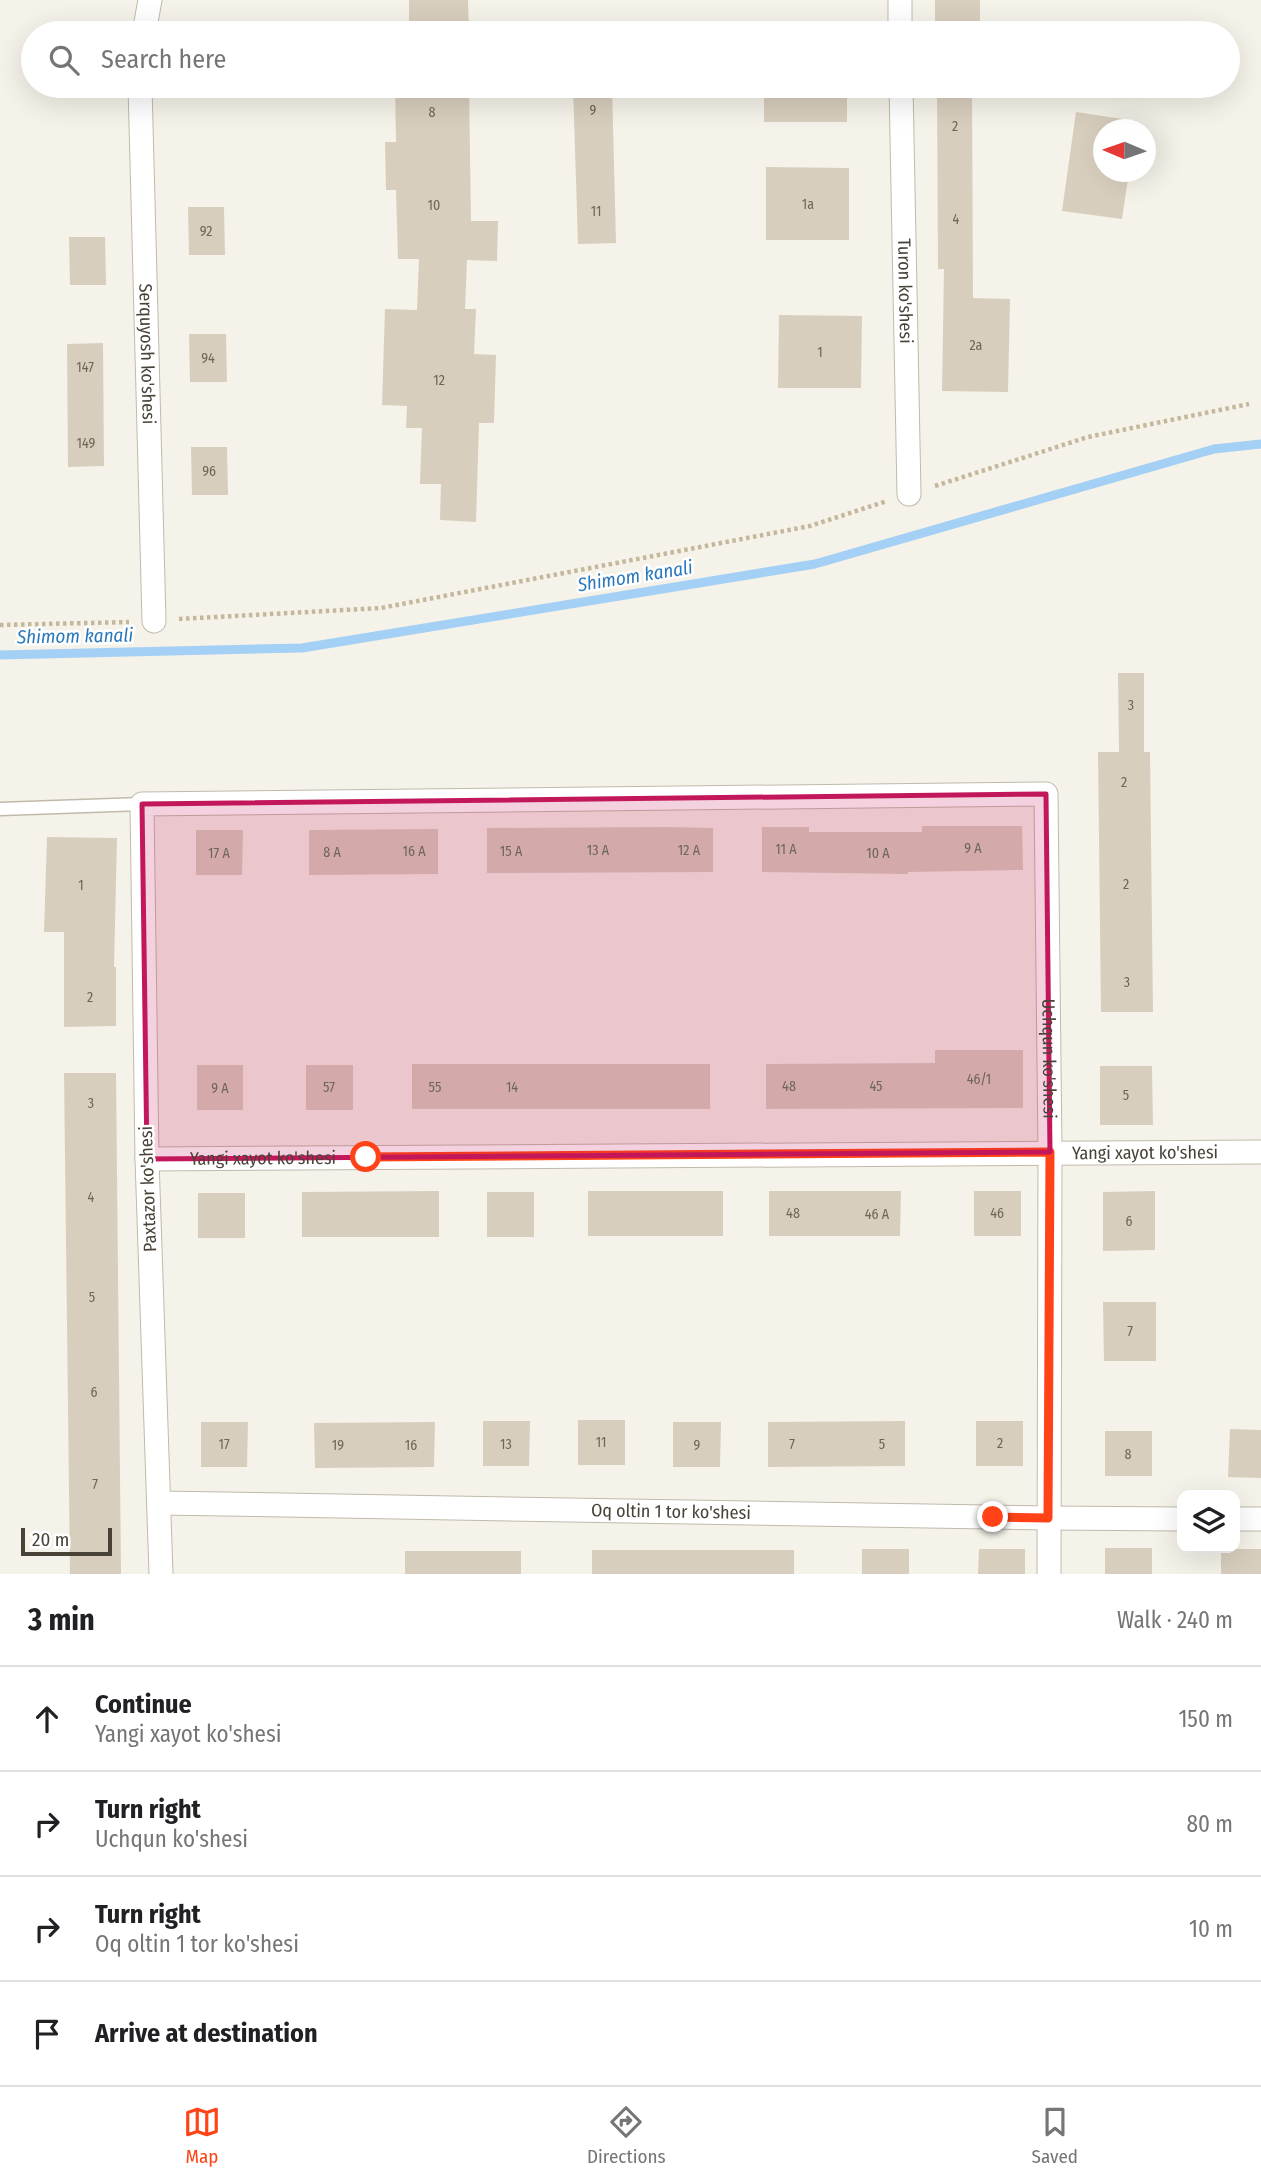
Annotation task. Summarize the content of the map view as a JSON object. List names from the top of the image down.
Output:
{
  "streets": {
    "street": [
      "Turon ko'shesi",
      "Serquyosh ko'shesi",
      "Uchqun ko'shesi",
      "Yangi xayot ko'shesi",
      "Paxtazor ko'shesi",
      "Oq oltin 1 tor ko'shesi"
    ]
  },
  "crossings": [
    ["Uchqun ko'shesi", "Yangi xayot ko'shesi"],
    ["Uchqun ko'shesi", "Paxtazor ko'shesi"],
    ["Uchqun ko'shesi", "Oq oltin 1 tor ko'shesi"],
    ["Yangi xayot ko'shesi", "Paxtazor ko'shesi"],
    ["Paxtazor ko'shesi", "Oq oltin 1 tor ko'shesi"]
  ],
  "water": ["Shimom kanali"],
  "house_numbers": [
    "9",
    "8",
    "2",
    "1a",
    "10",
    "11",
    "4",
    "92",
    "2a",
    "1",
    "94",
    "147",
    "12",
    "149",
    "96",
    "3",
    "2",
    "9 A",
    "11 A",
    "13 A",
    "12 A",
    "16 A",
    "15 A",
    "8 A",
    "17 A",
    "10 A",
    "2",
    "1",
    "3",
    "2",
    "46/1",
    "48",
    "45",
    "57",
    "55",
    "14",
    "9 A",
    "5",
    "3",
    "4",
    "48",
    "46",
    "46 A",
    "6",
    "5",
    "7",
    "6",
    "11",
    "2",
    "17",
    "13",
    "7",
    "5",
    "19",
    "16",
    "9",
    "8",
    "7"
  ],
  "scale_bar": "20 m",
  "north": "left",
  "page": {
    "search": "Search here",
    "scale": "20 m",
    "heading": ["3 min", "Walk · 240 m"],
    "list": [
      ["Continue", "Yangi xayot ko'shesi", "150 m"],
      ["Turn right", "Uchqun ko'shesi", "80 m"],
      ["Turn right", "Oq oltin 1 tor ko'shesi", "10 m"],
      "Arrive at destination"
    ],
    "nav": ["Map", "Directions", "Saved"]
  }
}
